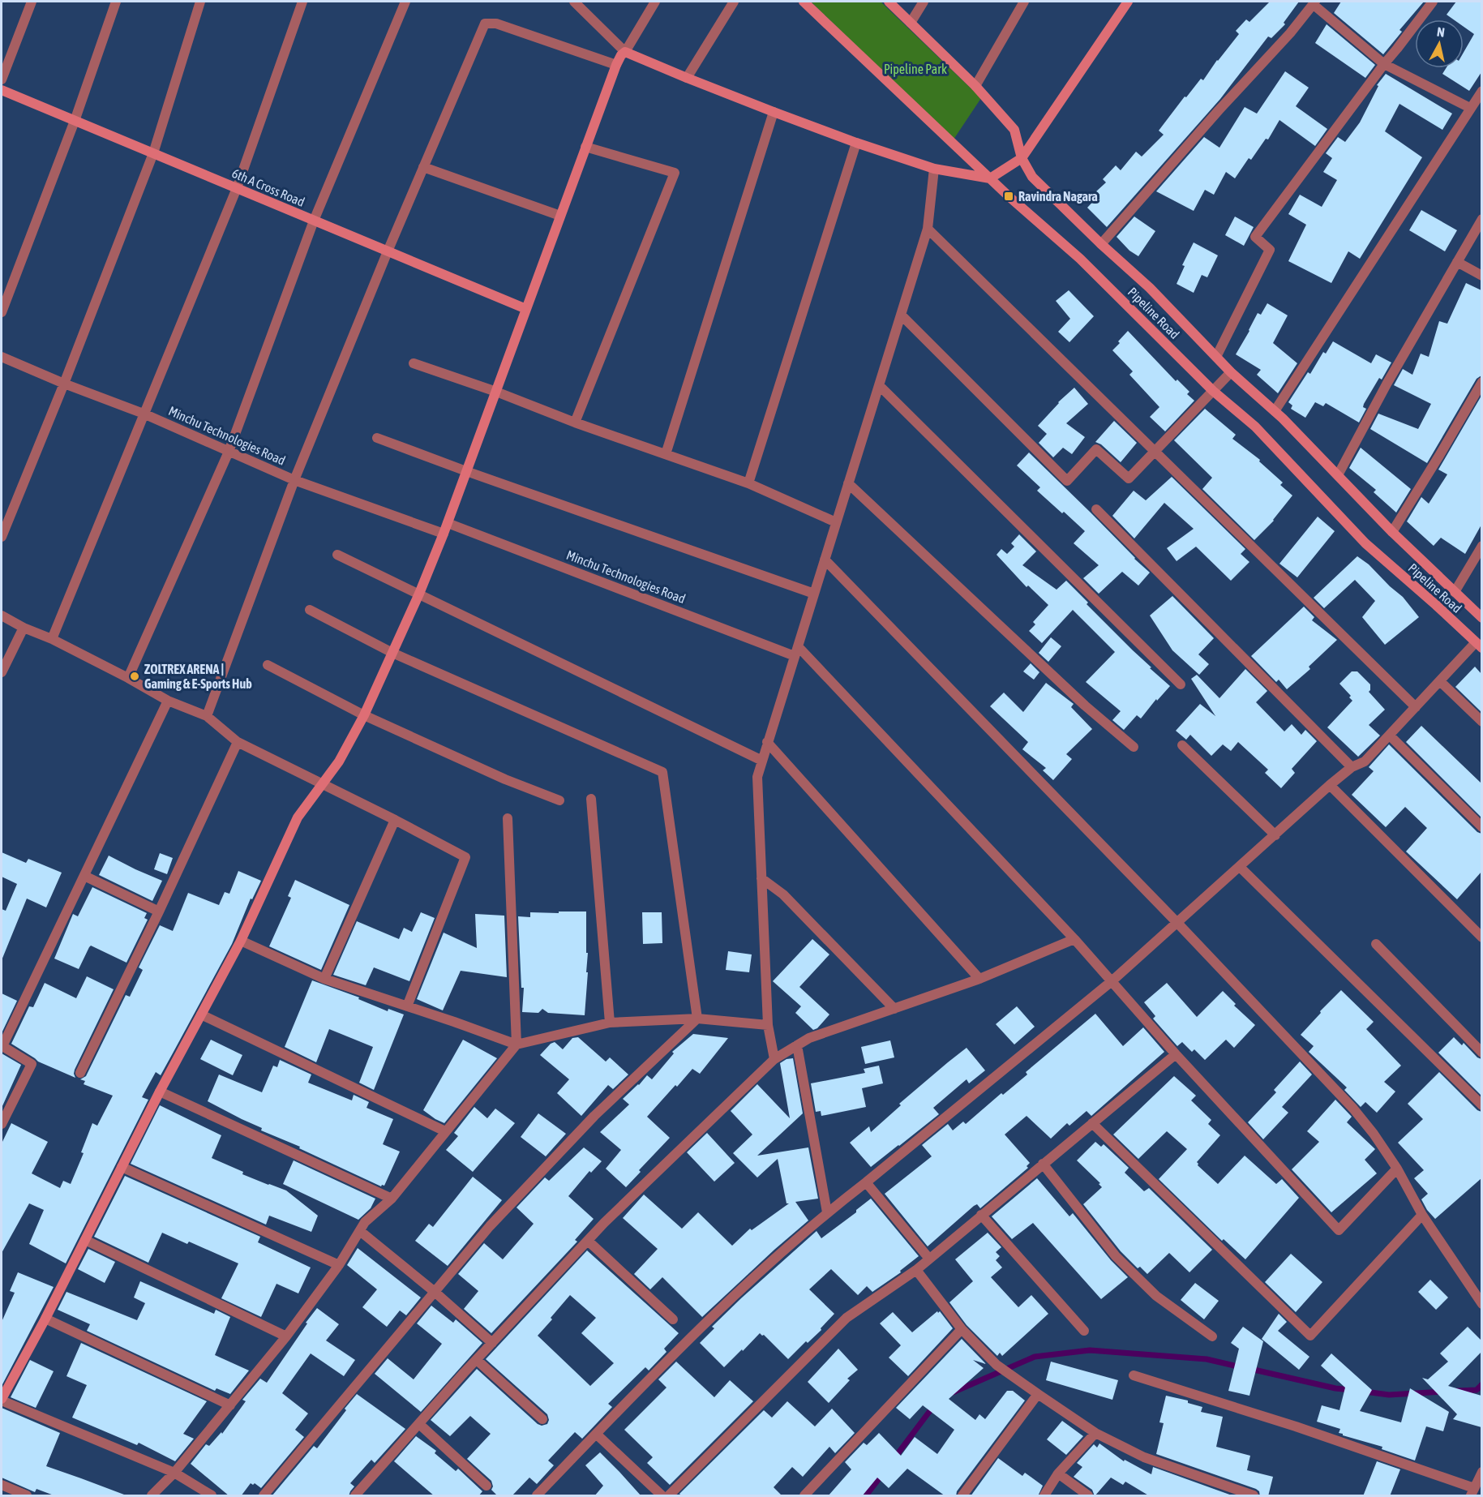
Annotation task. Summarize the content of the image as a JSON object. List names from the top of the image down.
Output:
{
  "streets": {
    "street": ["6th A Cross Road", "Pipeline Road", "Minchu Technologies Road"]
  },
  "parks": ["Pipeline Park"],
  "places": {
    "transit": ["Ravindra Nagara"],
    "other": ["ZOLTREX ARENA | Gaming & E-Sports Hub"]
  },
  "north": "top"
}
